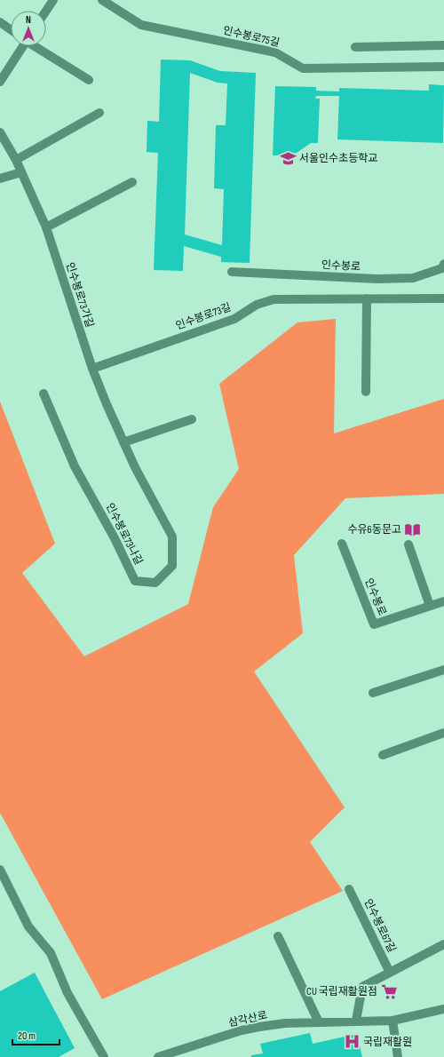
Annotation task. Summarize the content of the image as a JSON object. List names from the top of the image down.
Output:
{
  "streets": {
    "street": [
      "인수봉로75길",
      "인수봉로",
      "인수봉로73가길",
      "인수봉로73길",
      "인수봉로73나길",
      "인수봉로67길",
      "삼각산로"
    ]
  },
  "crossings": [
    ["인수봉로73가길", "인수봉로73길"],
    ["인수봉로73가길", "인수봉로73나길"],
    ["인수봉로73길", "인수봉로73나길"]
  ],
  "places": {
    "school or university": ["서울인수초등학교"],
    "library": ["수유6동문고"],
    "supermarket": ["CU 국립재활원점"],
    "hospital": ["국립재활원"]
  },
  "scale_bar": "20 m",
  "north": "top"
}
